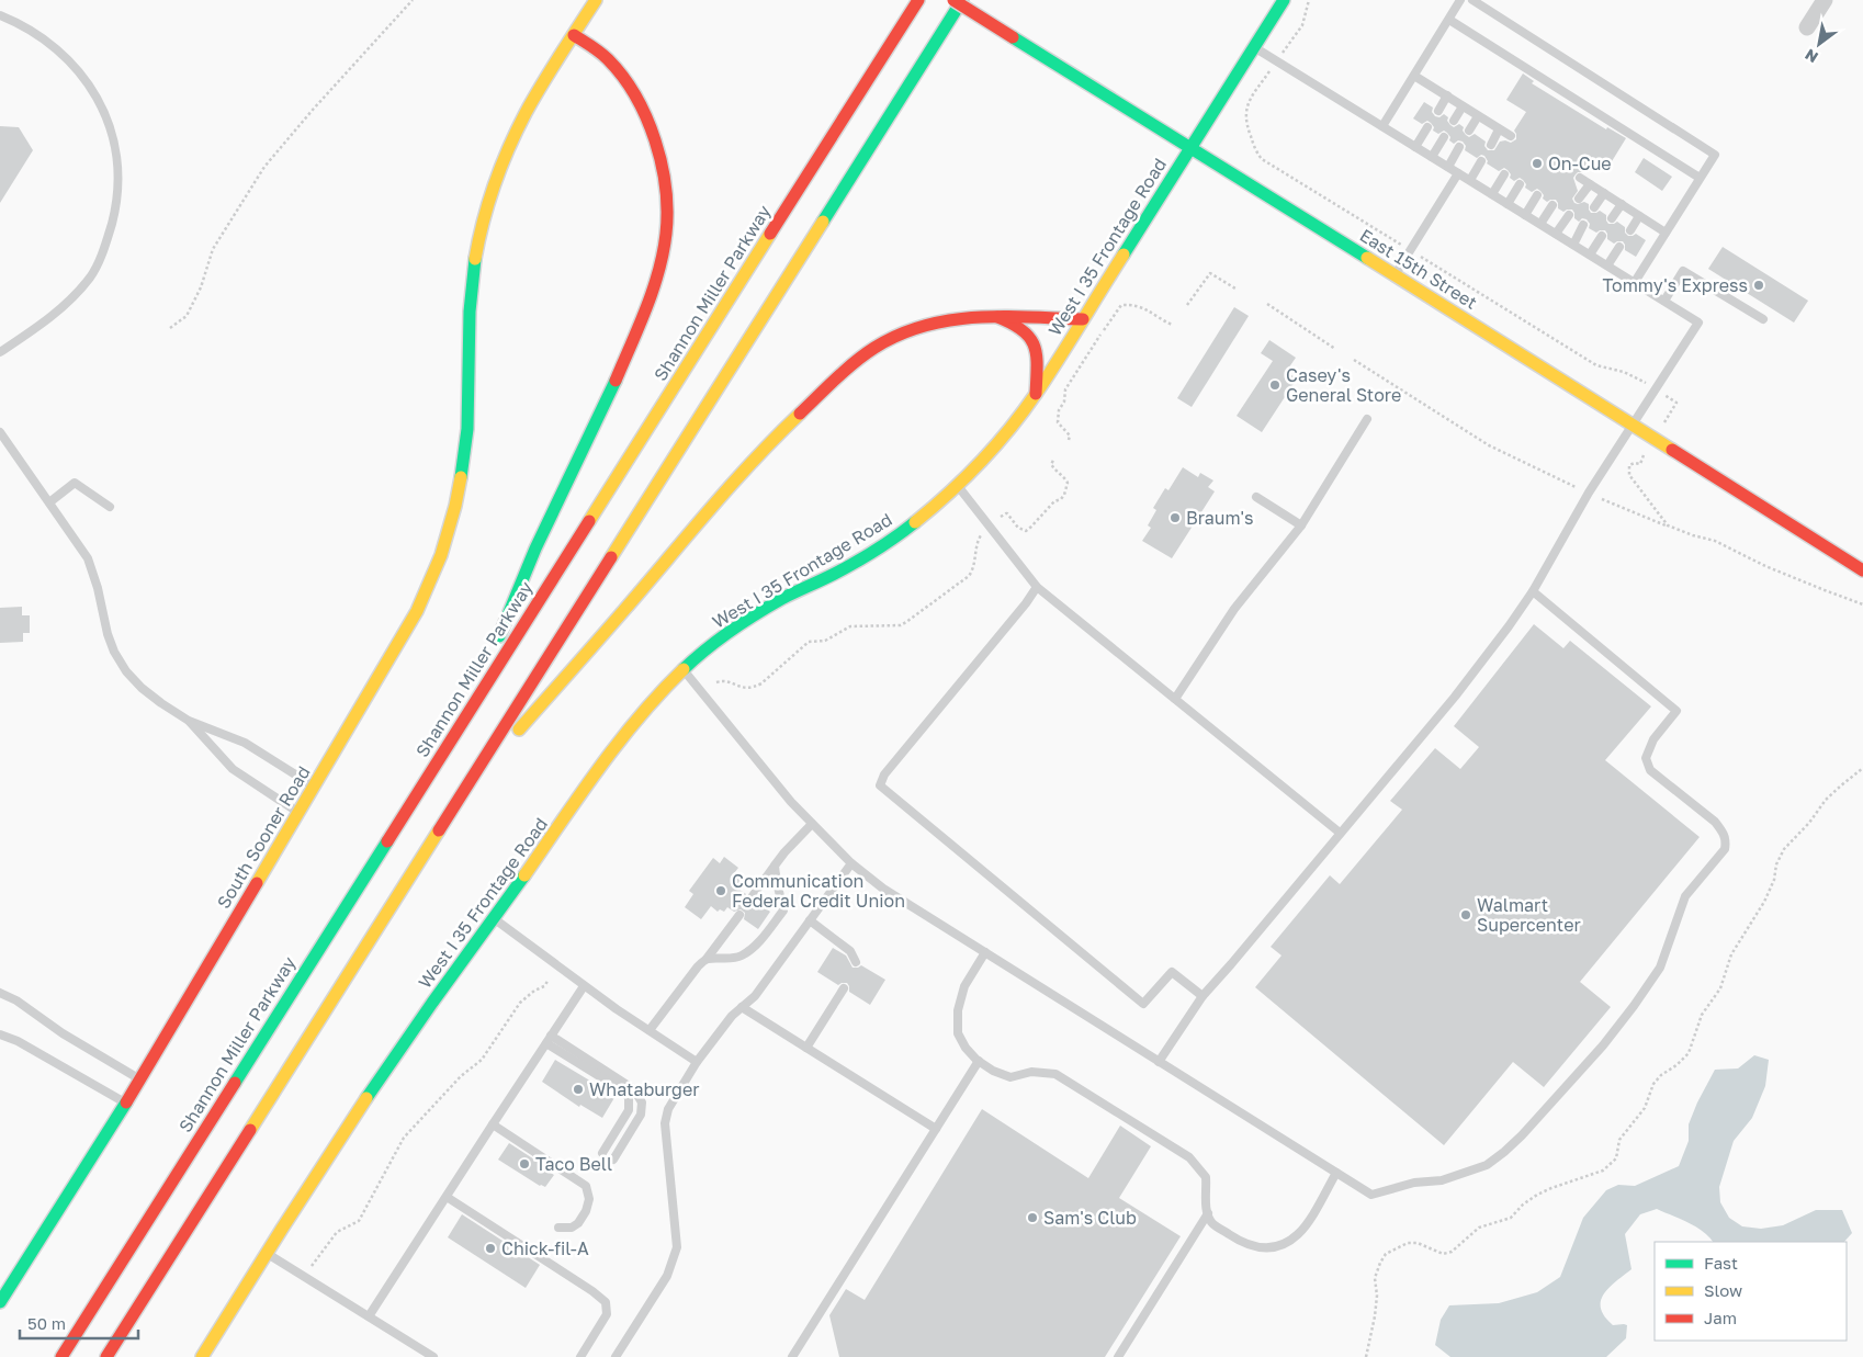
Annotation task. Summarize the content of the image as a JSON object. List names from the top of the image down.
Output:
{
  "streets": {
    "main road": [
      "West I 35 Frontage Road",
      "East 15th Street",
      "Shannon Miller Parkway",
      "South Sooner Road"
    ]
  },
  "crossings": [
    ["West I 35 Frontage Road", "East 15th Street"]
  ],
  "places": [
    "On-Cue",
    "Tommy's Express",
    "Casey's General Store",
    "Braum's",
    "Communication Federal Credit Union",
    "Walmart Supercenter",
    "Whataburger",
    "Taco Bell",
    "Sam's Club",
    "Chick-fil-A"
  ],
  "legend": ["Fast", "Slow", "Jam"],
  "scale_bar": "50 m",
  "north": "bottom left"
}
